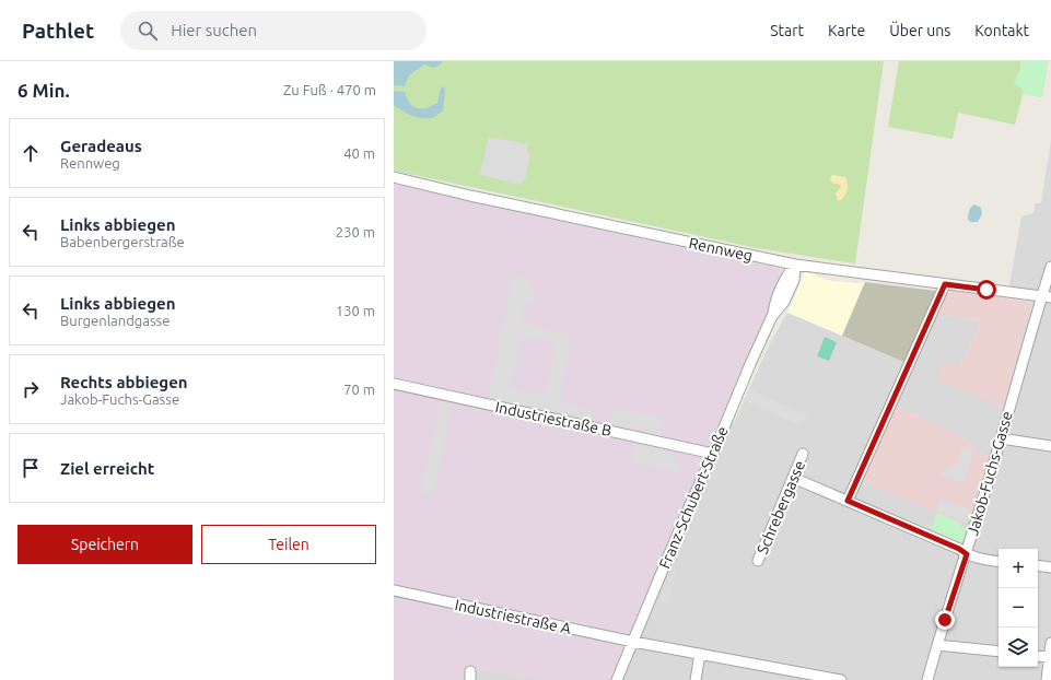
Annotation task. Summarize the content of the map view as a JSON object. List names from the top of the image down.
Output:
{
  "streets": {
    "street": [
      "Rennweg",
      "Industriestraße B",
      "Jakob-Fuchs-Gasse",
      "Franz-Schubert-Straße",
      "Schrebergasse",
      "Industriestraße A"
    ]
  },
  "crossings": [
    ["Rennweg", "Jakob-Fuchs-Gasse"],
    ["Rennweg", "Franz-Schubert-Straße"],
    ["Industriestraße B", "Franz-Schubert-Straße"],
    ["Franz-Schubert-Straße", "Industriestraße A"]
  ],
  "page": {
    "header": "Pathlet",
    "search": "Hier suchen",
    "nav": [
      "Start",
      "Karte",
      "Über uns",
      "Kontakt"
    ],
    "heading": ["6 Min.", "Zu Fuß · 470 m"],
    "list": [
      ["Geradeaus", "Rennweg", "40 m"],
      ["Links abbiegen", "Babenbergerstraße", "230 m"],
      ["Links abbiegen", "Burgenlandgasse", "130 m"],
      ["Rechts abbiegen", "Jakob-Fuchs-Gasse", "70 m"],
      "Ziel erreicht"
    ],
    "buttons": ["Speichern", "Teilen"],
    "map_buttons": ["+", "−"]
  }
}
